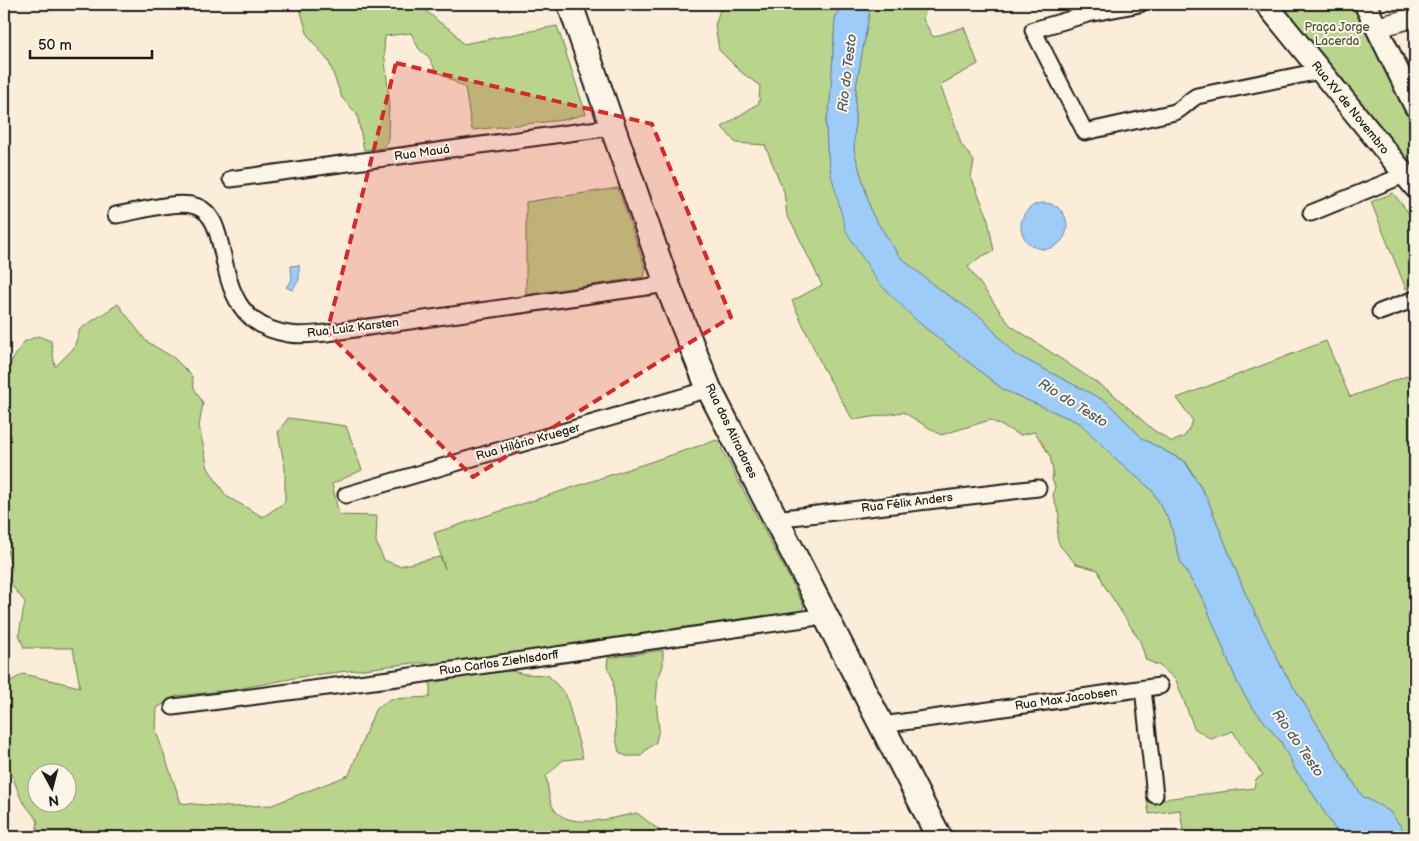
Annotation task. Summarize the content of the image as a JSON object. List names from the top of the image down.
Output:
{
  "streets": {
    "main road": ["Rua XV de Novembro", "Rua dos Atiradores"],
    "street": [
      "Rua Mauá",
      "Rua Luiz Karsten",
      "Rua Hilário Krueger",
      "Rua Félix Anders",
      "Rua Carlos Ziehlsdorff",
      "Rua Max Jacobsen"
    ]
  },
  "crossings": [
    ["Rua Mauá", "Rua dos Atiradores"],
    ["Rua Luiz Karsten", "Rua dos Atiradores"],
    ["Rua dos Atiradores", "Rua Hilário Krueger"],
    ["Rua dos Atiradores", "Rua Félix Anders"],
    ["Rua dos Atiradores", "Rua Carlos Ziehlsdorff"],
    ["Rua dos Atiradores", "Rua Max Jacobsen"]
  ],
  "water": ["Rio do Testo"],
  "parks": ["Praça Jorge Lacerda"],
  "scale_bar": "50 m",
  "north": "bottom"
}
